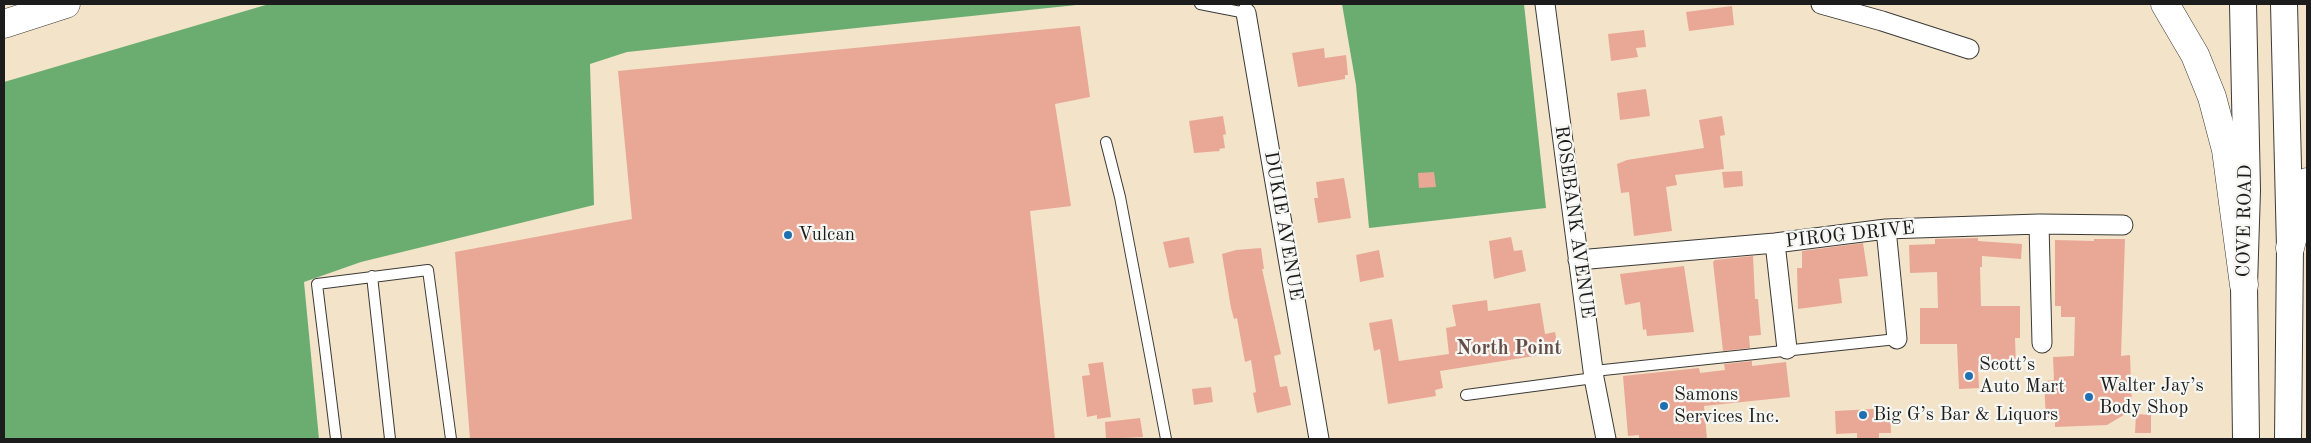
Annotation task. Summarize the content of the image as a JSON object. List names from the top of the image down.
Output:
{
  "streets": {
    "main road": ["COVE ROAD"],
    "street": ["ROSEBANK AVENUE", "DUKIE AVENUE", "PIROG DRIVE"]
  },
  "crossings": [
    ["ROSEBANK AVENUE", "PIROG DRIVE"]
  ],
  "districts": ["North Point"],
  "places": [
    "Vulcan",
    "Scott’s Auto Mart",
    "Walter Jay’s Body Shop",
    "Samons Services Inc.",
    "Big G’s Bar & Liquors"
  ]
}
